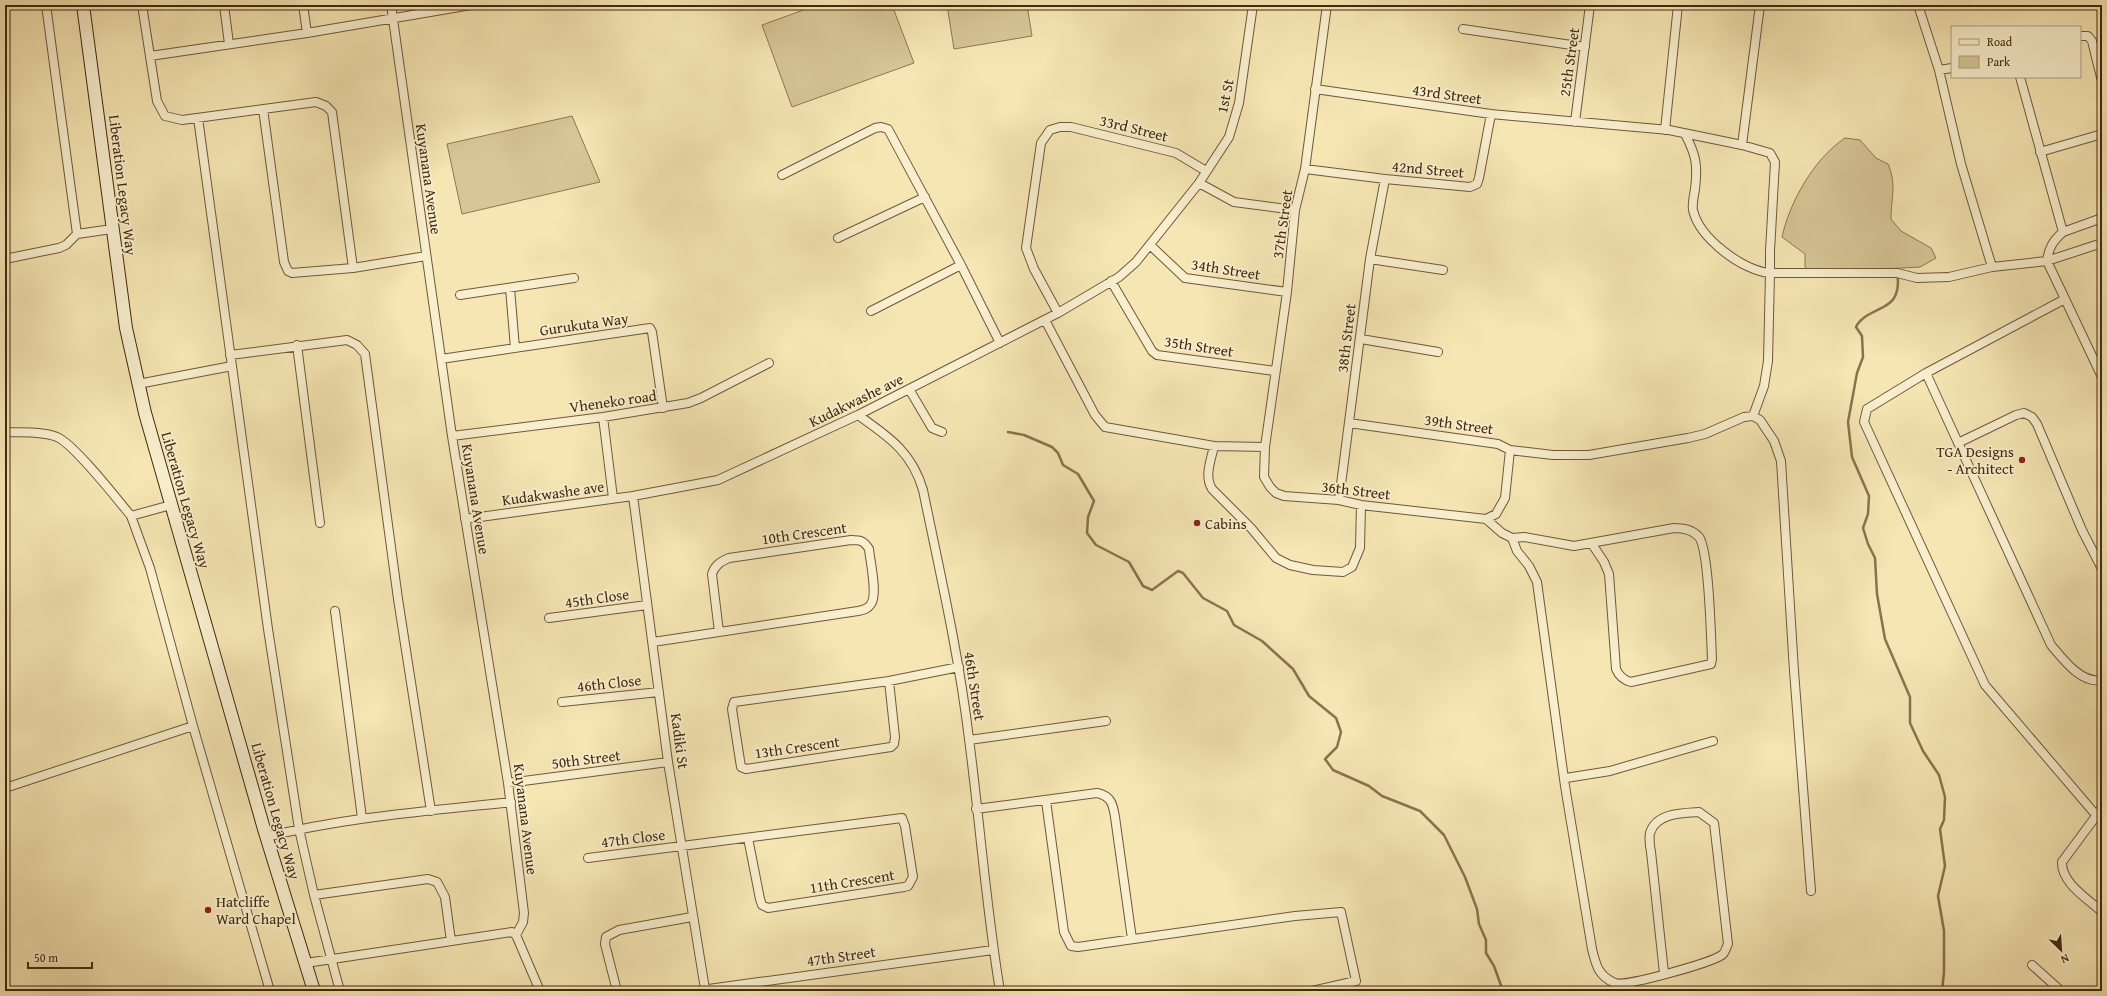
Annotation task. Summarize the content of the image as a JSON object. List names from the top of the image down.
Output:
{
  "streets": {
    "main road": ["Liberation Legacy Way"],
    "street": [
      "25th Street",
      "43rd Street",
      "1st St",
      "33rd Street",
      "42nd Street",
      "Kuyanana Avenue",
      "37th Street",
      "34th Street",
      "Gurukuta Way",
      "38th Street",
      "35th Street",
      "Kudakwashe ave",
      "Vheneko road",
      "39th Street",
      "36th Street",
      "10th Crescent",
      "45th Close",
      "46th Close",
      "46th Street",
      "Kadiki St",
      "13th Crescent",
      "50th Street",
      "47th Close",
      "11th Crescent",
      "47th Street"
    ]
  },
  "crossings": [
    ["25th Street", "43rd Street"],
    ["43rd Street", "42nd Street"],
    ["43rd Street", "37th Street"],
    ["1st St", "33rd Street"],
    ["1st St", "Kudakwashe ave"],
    ["33rd Street", "Kudakwashe ave"],
    ["42nd Street", "37th Street"],
    ["42nd Street", "38th Street"],
    ["Kuyanana Avenue", "Gurukuta Way"],
    ["Kuyanana Avenue", "Kudakwashe ave"],
    ["Kuyanana Avenue", "Vheneko road"],
    ["Kuyanana Avenue", "50th Street"],
    ["37th Street", "34th Street"],
    ["37th Street", "35th Street"],
    ["37th Street", "36th Street"],
    ["34th Street", "Kudakwashe ave"],
    ["Gurukuta Way", "Vheneko road"],
    ["38th Street", "39th Street"],
    ["38th Street", "36th Street"],
    ["35th Street", "Kudakwashe ave"],
    ["Kudakwashe ave", "46th Street"],
    ["Kudakwashe ave", "Kadiki St"],
    ["39th Street", "36th Street"],
    ["10th Crescent", "Kadiki St"],
    ["45th Close", "Kadiki St"],
    ["46th Close", "Kadiki St"],
    ["46th Street", "13th Crescent"],
    ["46th Street", "47th Street"],
    ["Kadiki St", "50th Street"],
    ["Kadiki St", "47th Close"],
    ["Kadiki St", "11th Crescent"],
    ["Kadiki St", "47th Street"],
    ["47th Close", "11th Crescent"]
  ],
  "places": ["TGA Designs - Architect", "Cabins", "Hatcliffe Ward Chapel"],
  "legend": ["Road", "Park"],
  "scale_bar": "50 m",
  "north": "bottom right"
}
